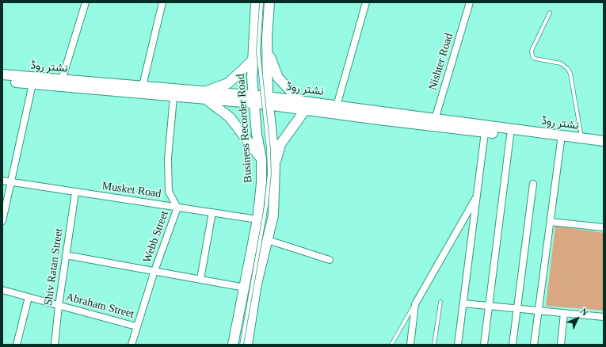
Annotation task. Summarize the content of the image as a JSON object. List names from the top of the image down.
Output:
{
  "streets": {
    "main road": ["نشتر روڈ", "Business Recorder Road"],
    "street": [
      "Nishter Road",
      "Musket Road",
      "Webb Street",
      "Shiv Ratan Street",
      "Abraham Street"
    ]
  },
  "crossings": [
    ["Nishter Road", "نشتر روڈ"],
    ["نشتر روڈ", "Business Recorder Road"],
    ["نشتر روڈ", "Webb Street"],
    ["Business Recorder Road", "Musket Road"],
    ["Musket Road", "Webb Street"],
    ["Musket Road", "Shiv Ratan Street"],
    ["Webb Street", "Abraham Street"],
    ["Shiv Ratan Street", "Abraham Street"]
  ],
  "north": "top right"
}
